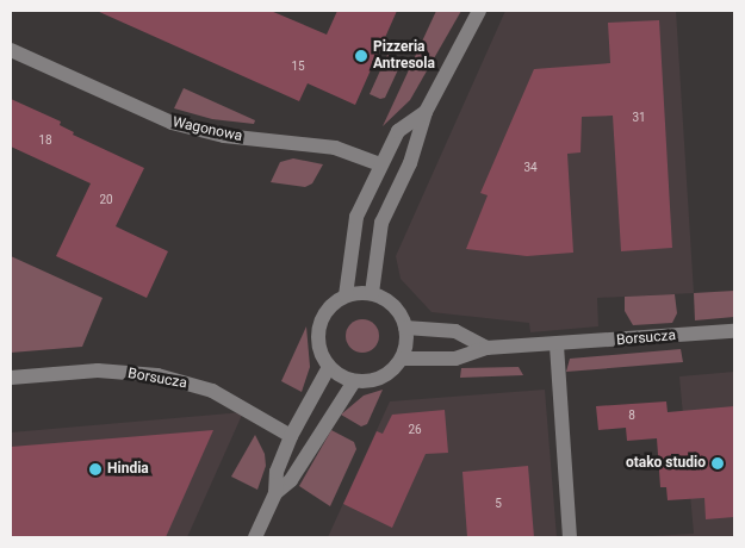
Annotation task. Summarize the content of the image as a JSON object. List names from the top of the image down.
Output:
{
  "streets": {
    "street": ["Wagonowa", "Borsucza"]
  },
  "places": ["Pizzeria Antresola", "otako studio", "Hindia"],
  "house_numbers": [
    "15",
    "31",
    "18",
    "34",
    "20",
    "8",
    "26",
    "5"
  ]
}
